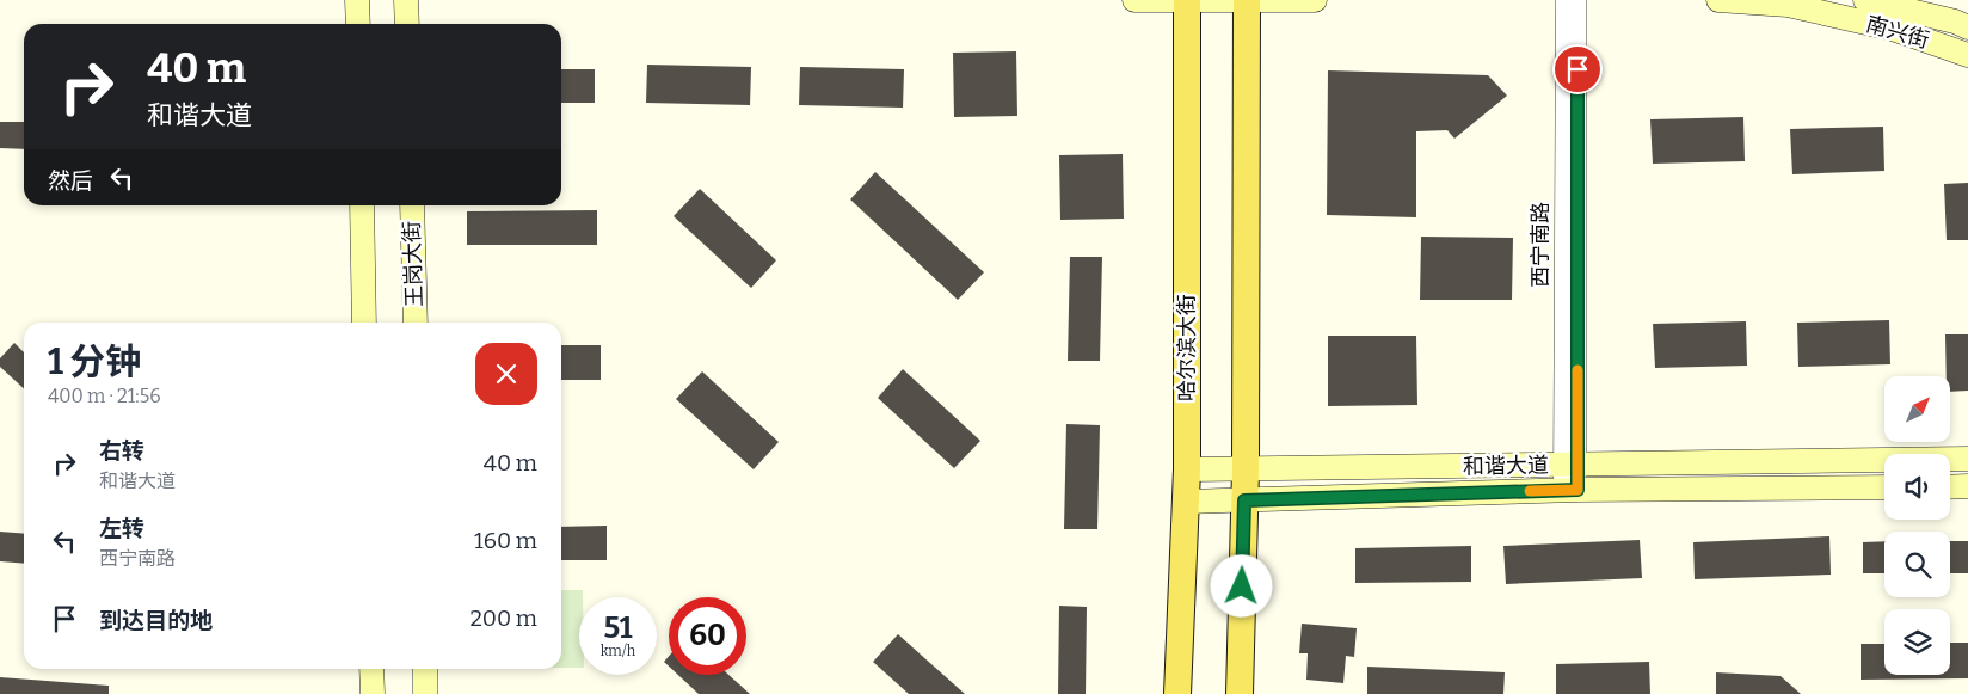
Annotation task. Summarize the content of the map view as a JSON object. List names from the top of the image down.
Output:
{
  "streets": {
    "main road": [
      "南兴街",
      "王岗大街",
      "哈尔滨大街",
      "和谐大道"
    ],
    "street": ["西宁南路"]
  },
  "crossings": [
    ["西宁南路", "和谐大道"],
    ["哈尔滨大街", "和谐大道"]
  ],
  "north": "top right",
  "page": {
    "turn": ["40 m", "和谐大道"],
    "then": "然后",
    "heading": ["1 分钟", "400 m · 21:56"],
    "list": [
      {
        "name": "右转",
        "note": "和谐大道",
        "value": "40 m"
      },
      {
        "name": "左转",
        "note": "西宁南路",
        "value": "160 m"
      },
      {
        "name": "到达目的地",
        "value": "200 m"
      }
    ],
    "speed": "51 km/h",
    "limit": "60"
  }
}
